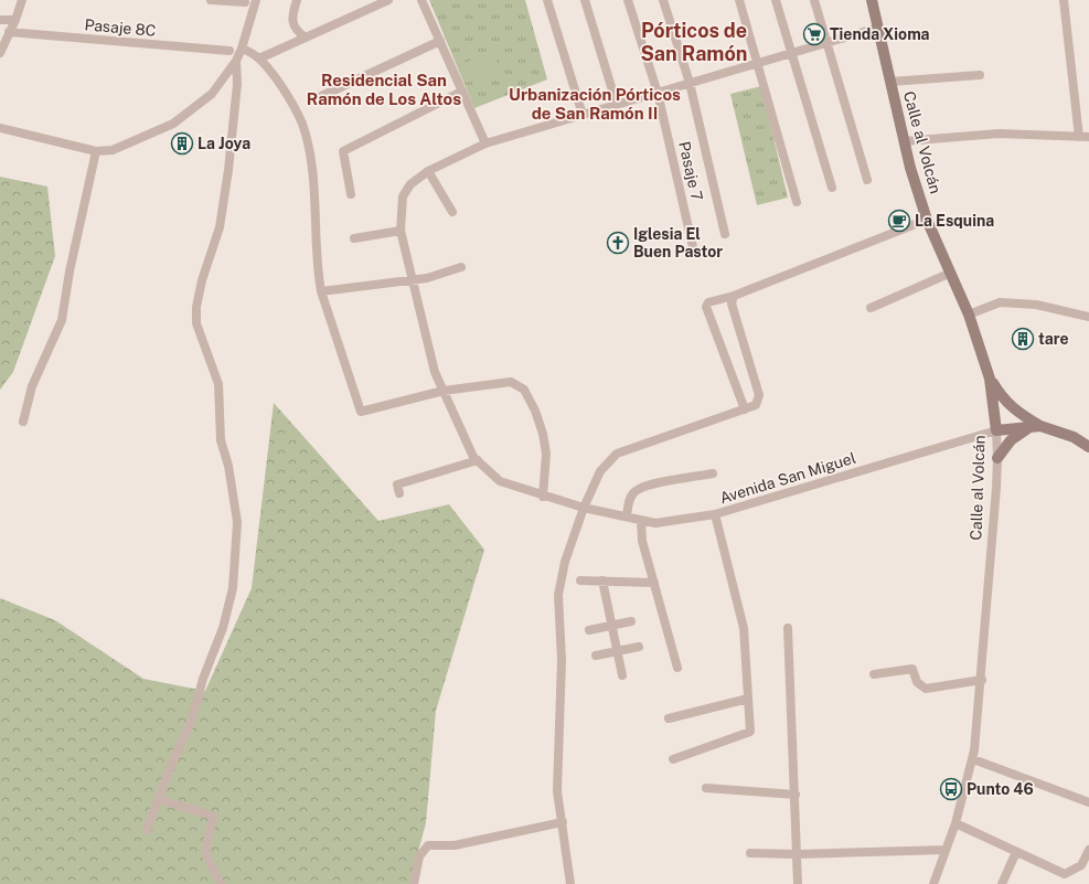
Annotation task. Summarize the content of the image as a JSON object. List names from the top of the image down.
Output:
{
  "streets": {
    "main road": ["Calle al Volcán"],
    "street": ["Pasaje 8C", "Pasaje 7", "Avenida San Miguel"]
  },
  "crossings": [
    ["Calle al Volcán", "Avenida San Miguel"],
    ["Pasaje 7", "Avenida San Miguel"]
  ],
  "districts": ["Pórticos de San Ramón", "Residencial San Ramón de Los Altos", "Urbanización Pórticos de San Ramón II"],
  "places": {
    "supermarket": ["Tienda Xioma"],
    "building": ["La Joya", "tare"],
    "cafe": ["La Esquina"],
    "church": ["Iglesia El Buen Pastor"],
    "bus stop": ["Punto 46"]
  }
}
